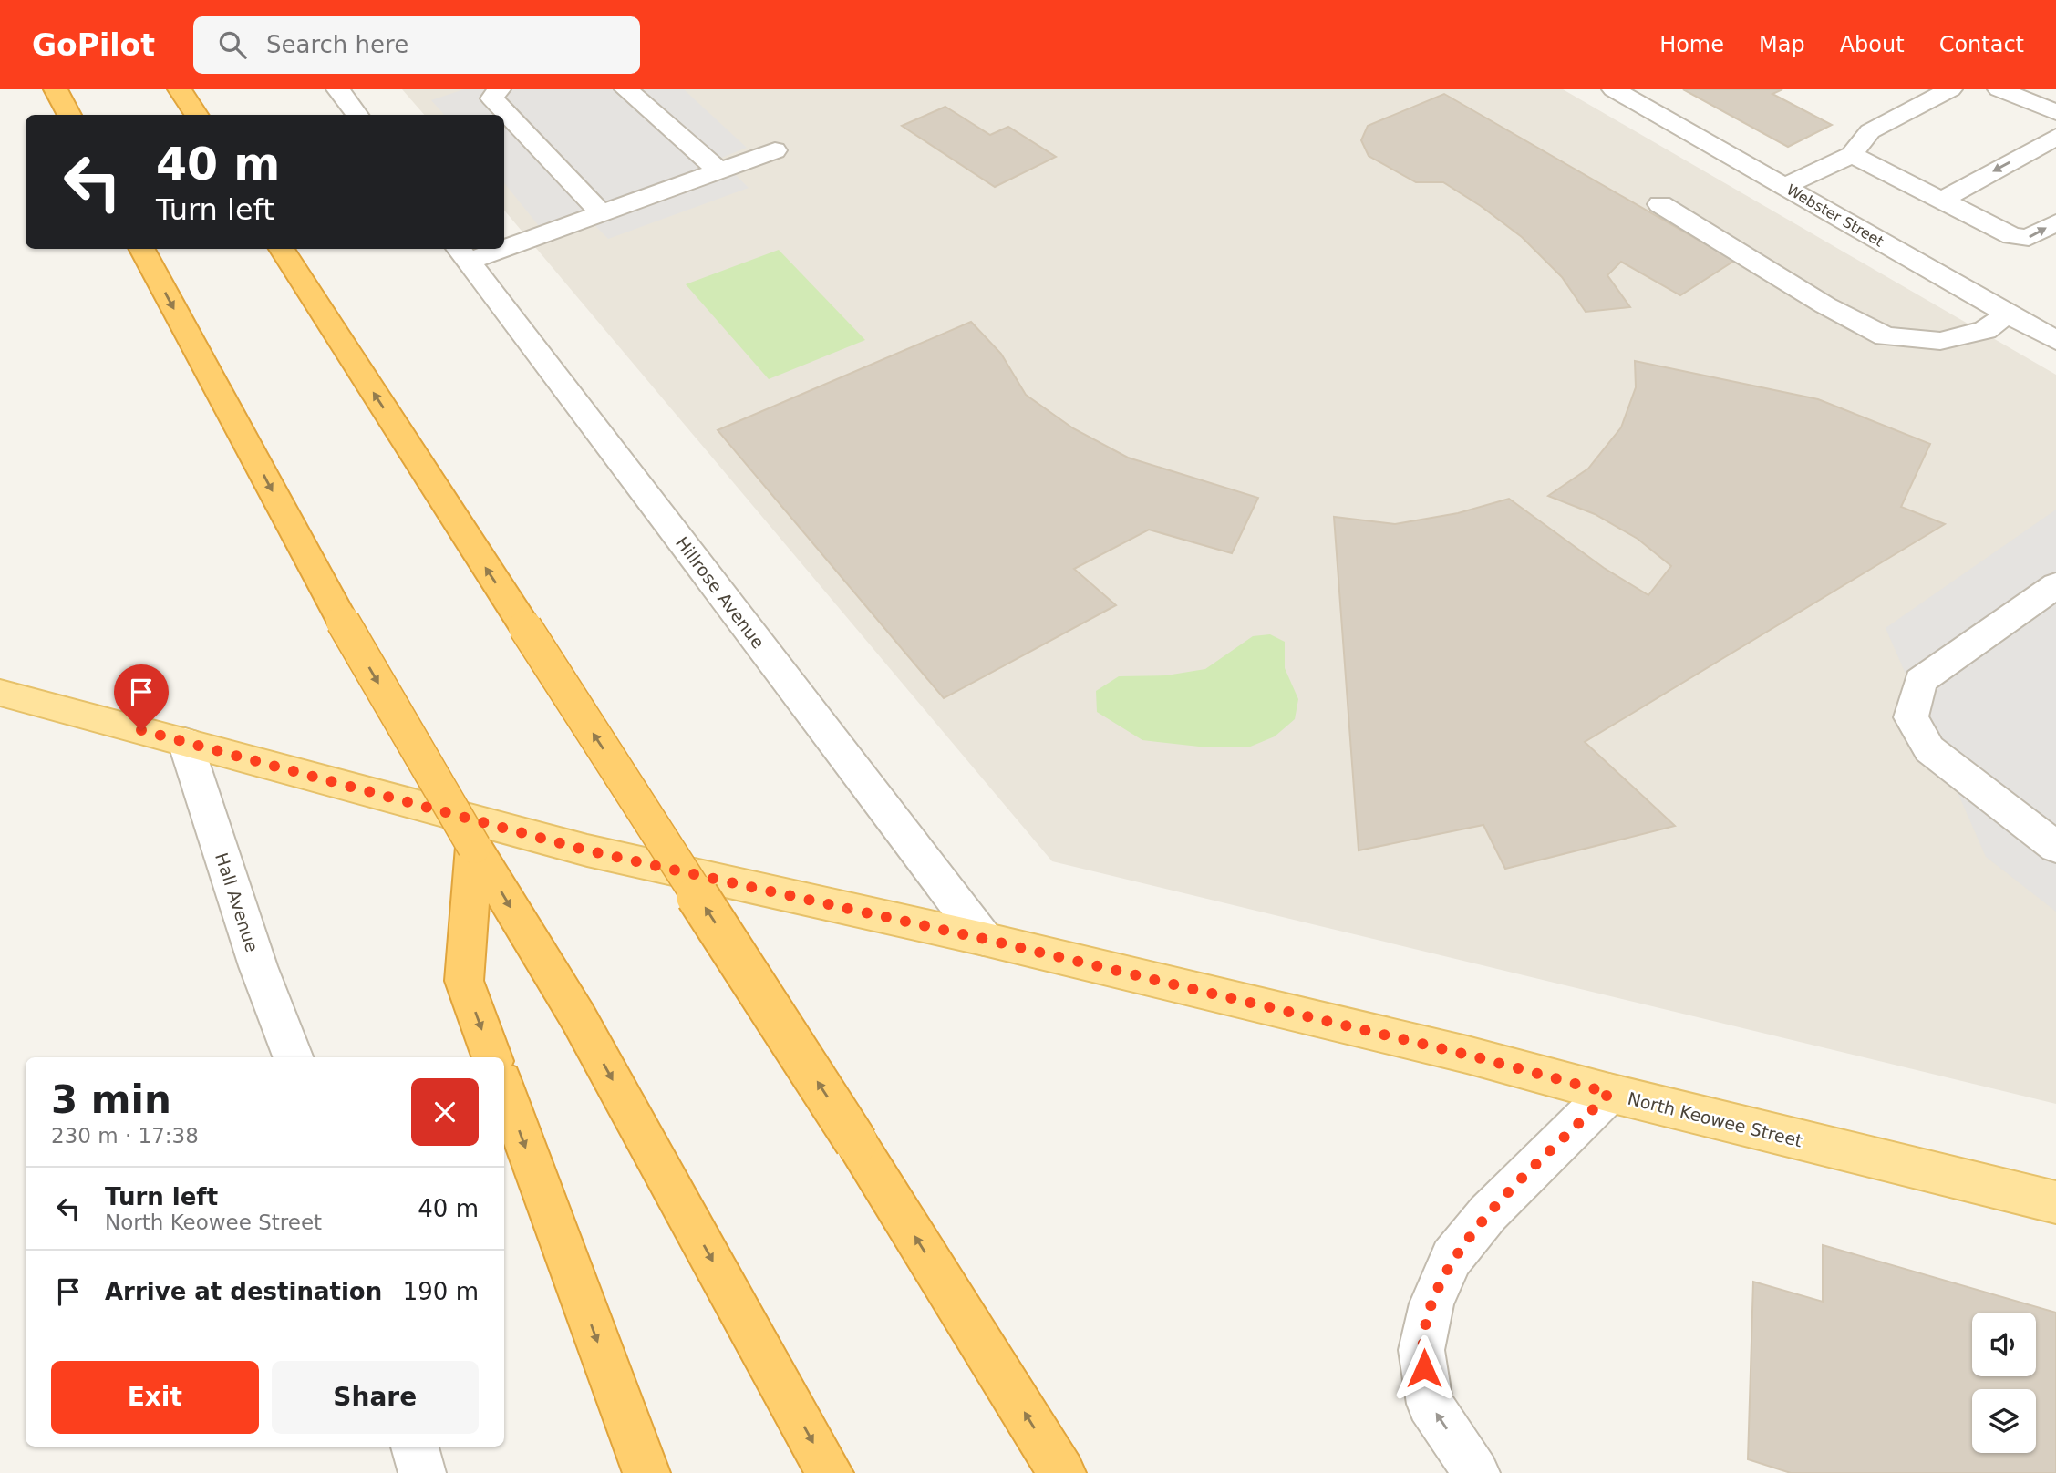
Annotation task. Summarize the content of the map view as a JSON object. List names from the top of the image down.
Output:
{
  "streets": {
    "main road": ["North Keowee Street"],
    "street": ["Webster Street", "Hillrose Avenue", "Hall Avenue"]
  },
  "crossings": [
    ["Hillrose Avenue", "North Keowee Street"],
    ["Hall Avenue", "North Keowee Street"]
  ],
  "page": {
    "header": "GoPilot",
    "search": "Search here",
    "nav": [
      "Home",
      "Map",
      "About",
      "Contact"
    ],
    "turn": ["40 m", "Turn left"],
    "heading": ["3 min", "230 m · 17:38"],
    "list": [
      {
        "name": "Turn left",
        "note": "North Keowee Street",
        "value": "40 m"
      },
      {
        "name": "Arrive at destination",
        "value": "190 m"
      }
    ],
    "buttons": ["Exit", "Share"]
  }
}
